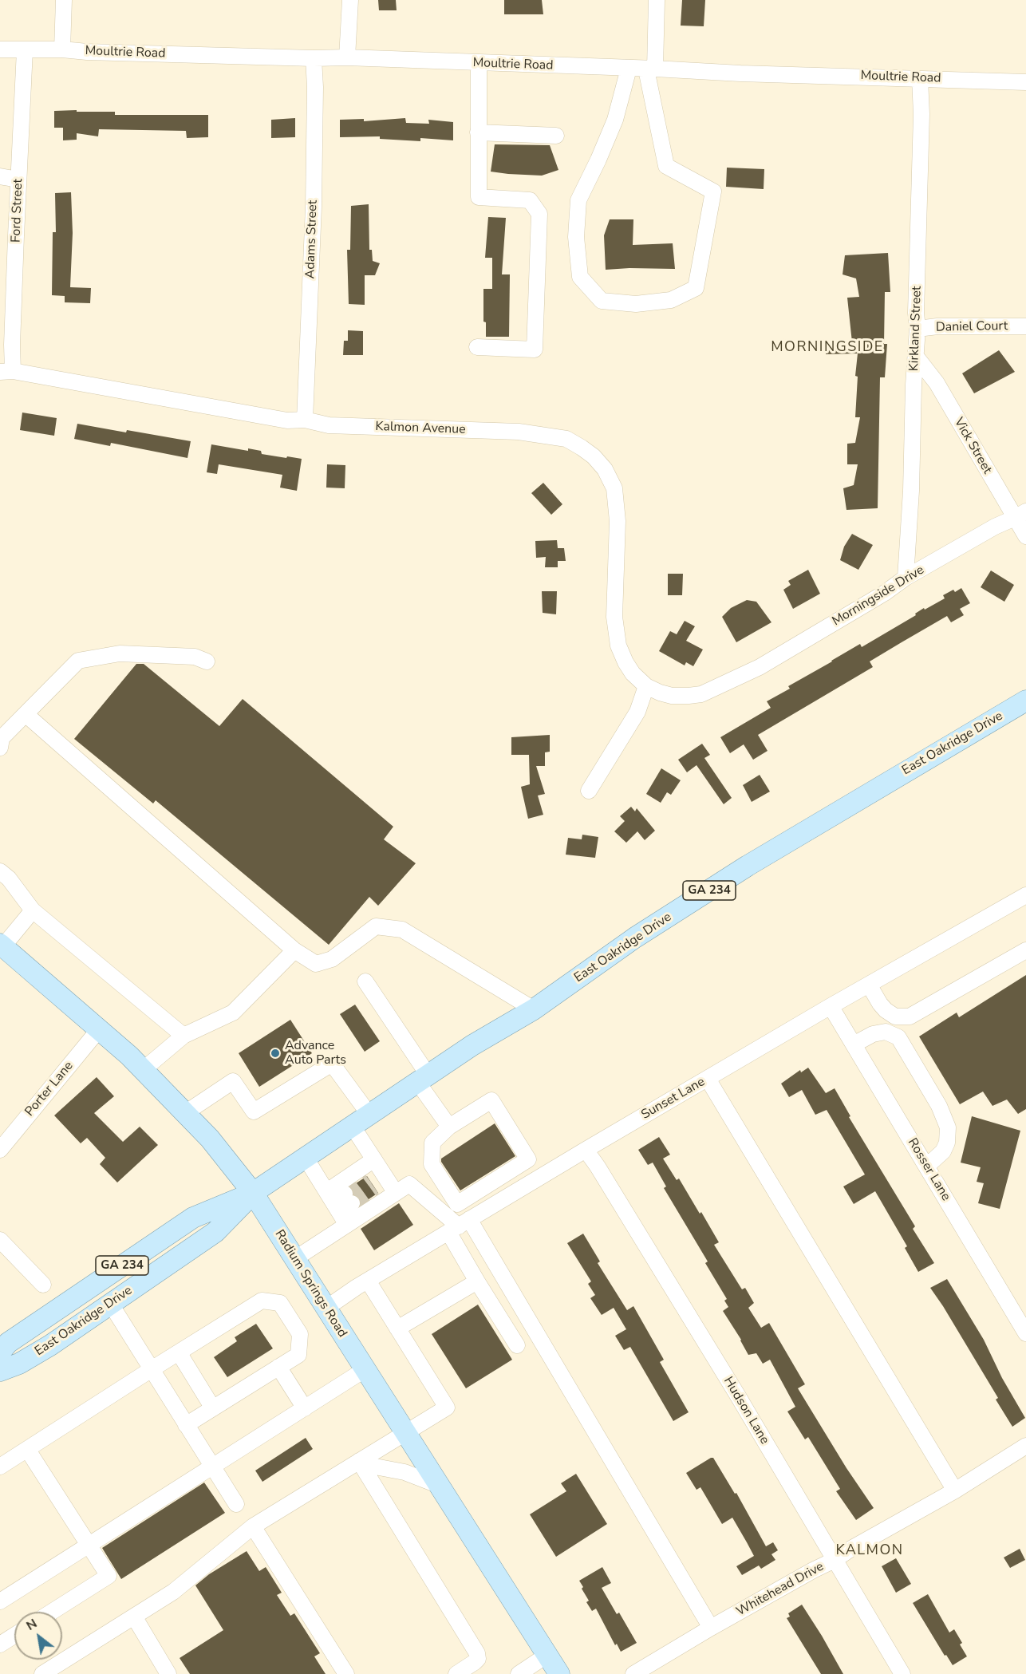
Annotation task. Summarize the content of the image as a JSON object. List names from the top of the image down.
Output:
{
  "streets": {
    "main road": ["East Oakridge Drive", "GA 234", "Radium Springs Road"],
    "street": [
      "Moultrie Road",
      "Ford Street",
      "Adams Street",
      "Daniel Court",
      "Kirkland Street",
      "Kalmon Avenue",
      "Vick Street",
      "Morningside Drive",
      "Porter Lane",
      "Sunset Lane",
      "Rosser Lane",
      "Hudson Lane",
      "Whitehead Drive"
    ]
  },
  "crossings": [
    ["Moultrie Road", "Ford Street"],
    ["Moultrie Road", "Adams Street"],
    ["Moultrie Road", "Kirkland Street"],
    ["Ford Street", "Kalmon Avenue"],
    ["Adams Street", "Kalmon Avenue"],
    ["Daniel Court", "Kirkland Street"],
    ["Kirkland Street", "Vick Street"],
    ["Kirkland Street", "Morningside Drive"],
    ["Kalmon Avenue", "Morningside Drive"],
    ["Vick Street", "Morningside Drive"],
    ["East Oakridge Drive", "Radium Springs Road"],
    ["Porter Lane", "Radium Springs Road"],
    ["Sunset Lane", "Rosser Lane"],
    ["Sunset Lane", "Radium Springs Road"],
    ["Sunset Lane", "Hudson Lane"],
    ["Hudson Lane", "Whitehead Drive"]
  ],
  "districts": ["MORNINGSIDE", "KALMON"],
  "places": ["Advance Auto Parts"],
  "north": "top left"
}
